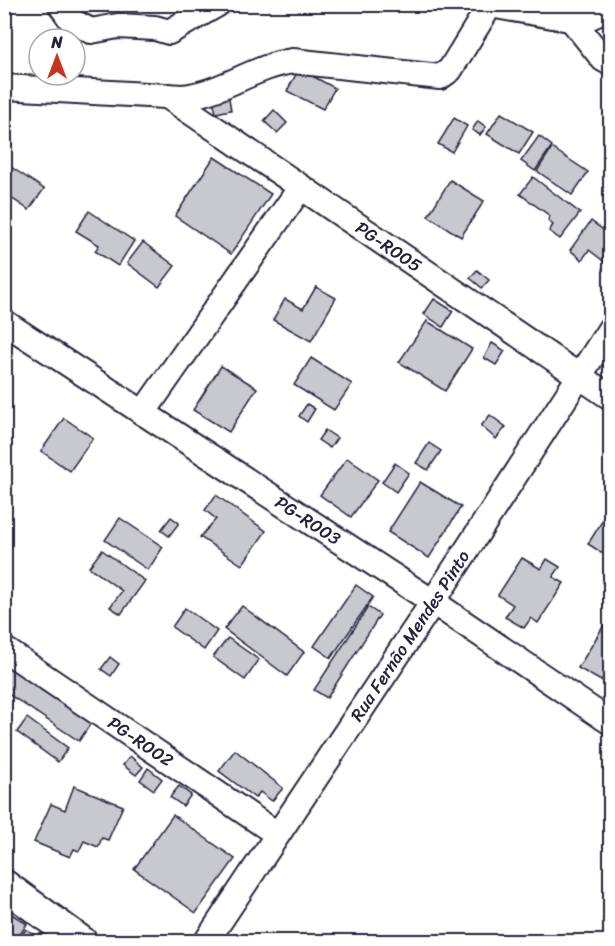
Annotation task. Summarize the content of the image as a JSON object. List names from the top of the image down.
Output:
{
  "streets": {
    "street": [
      "PG-R005",
      "PG-R003",
      "Rua Fernão Mendes Pinto",
      "PG-R002"
    ]
  },
  "crossings": [
    ["PG-R005", "Rua Fernão Mendes Pinto"],
    ["PG-R003", "Rua Fernão Mendes Pinto"],
    ["Rua Fernão Mendes Pinto", "PG-R002"]
  ],
  "north": "top"
}
